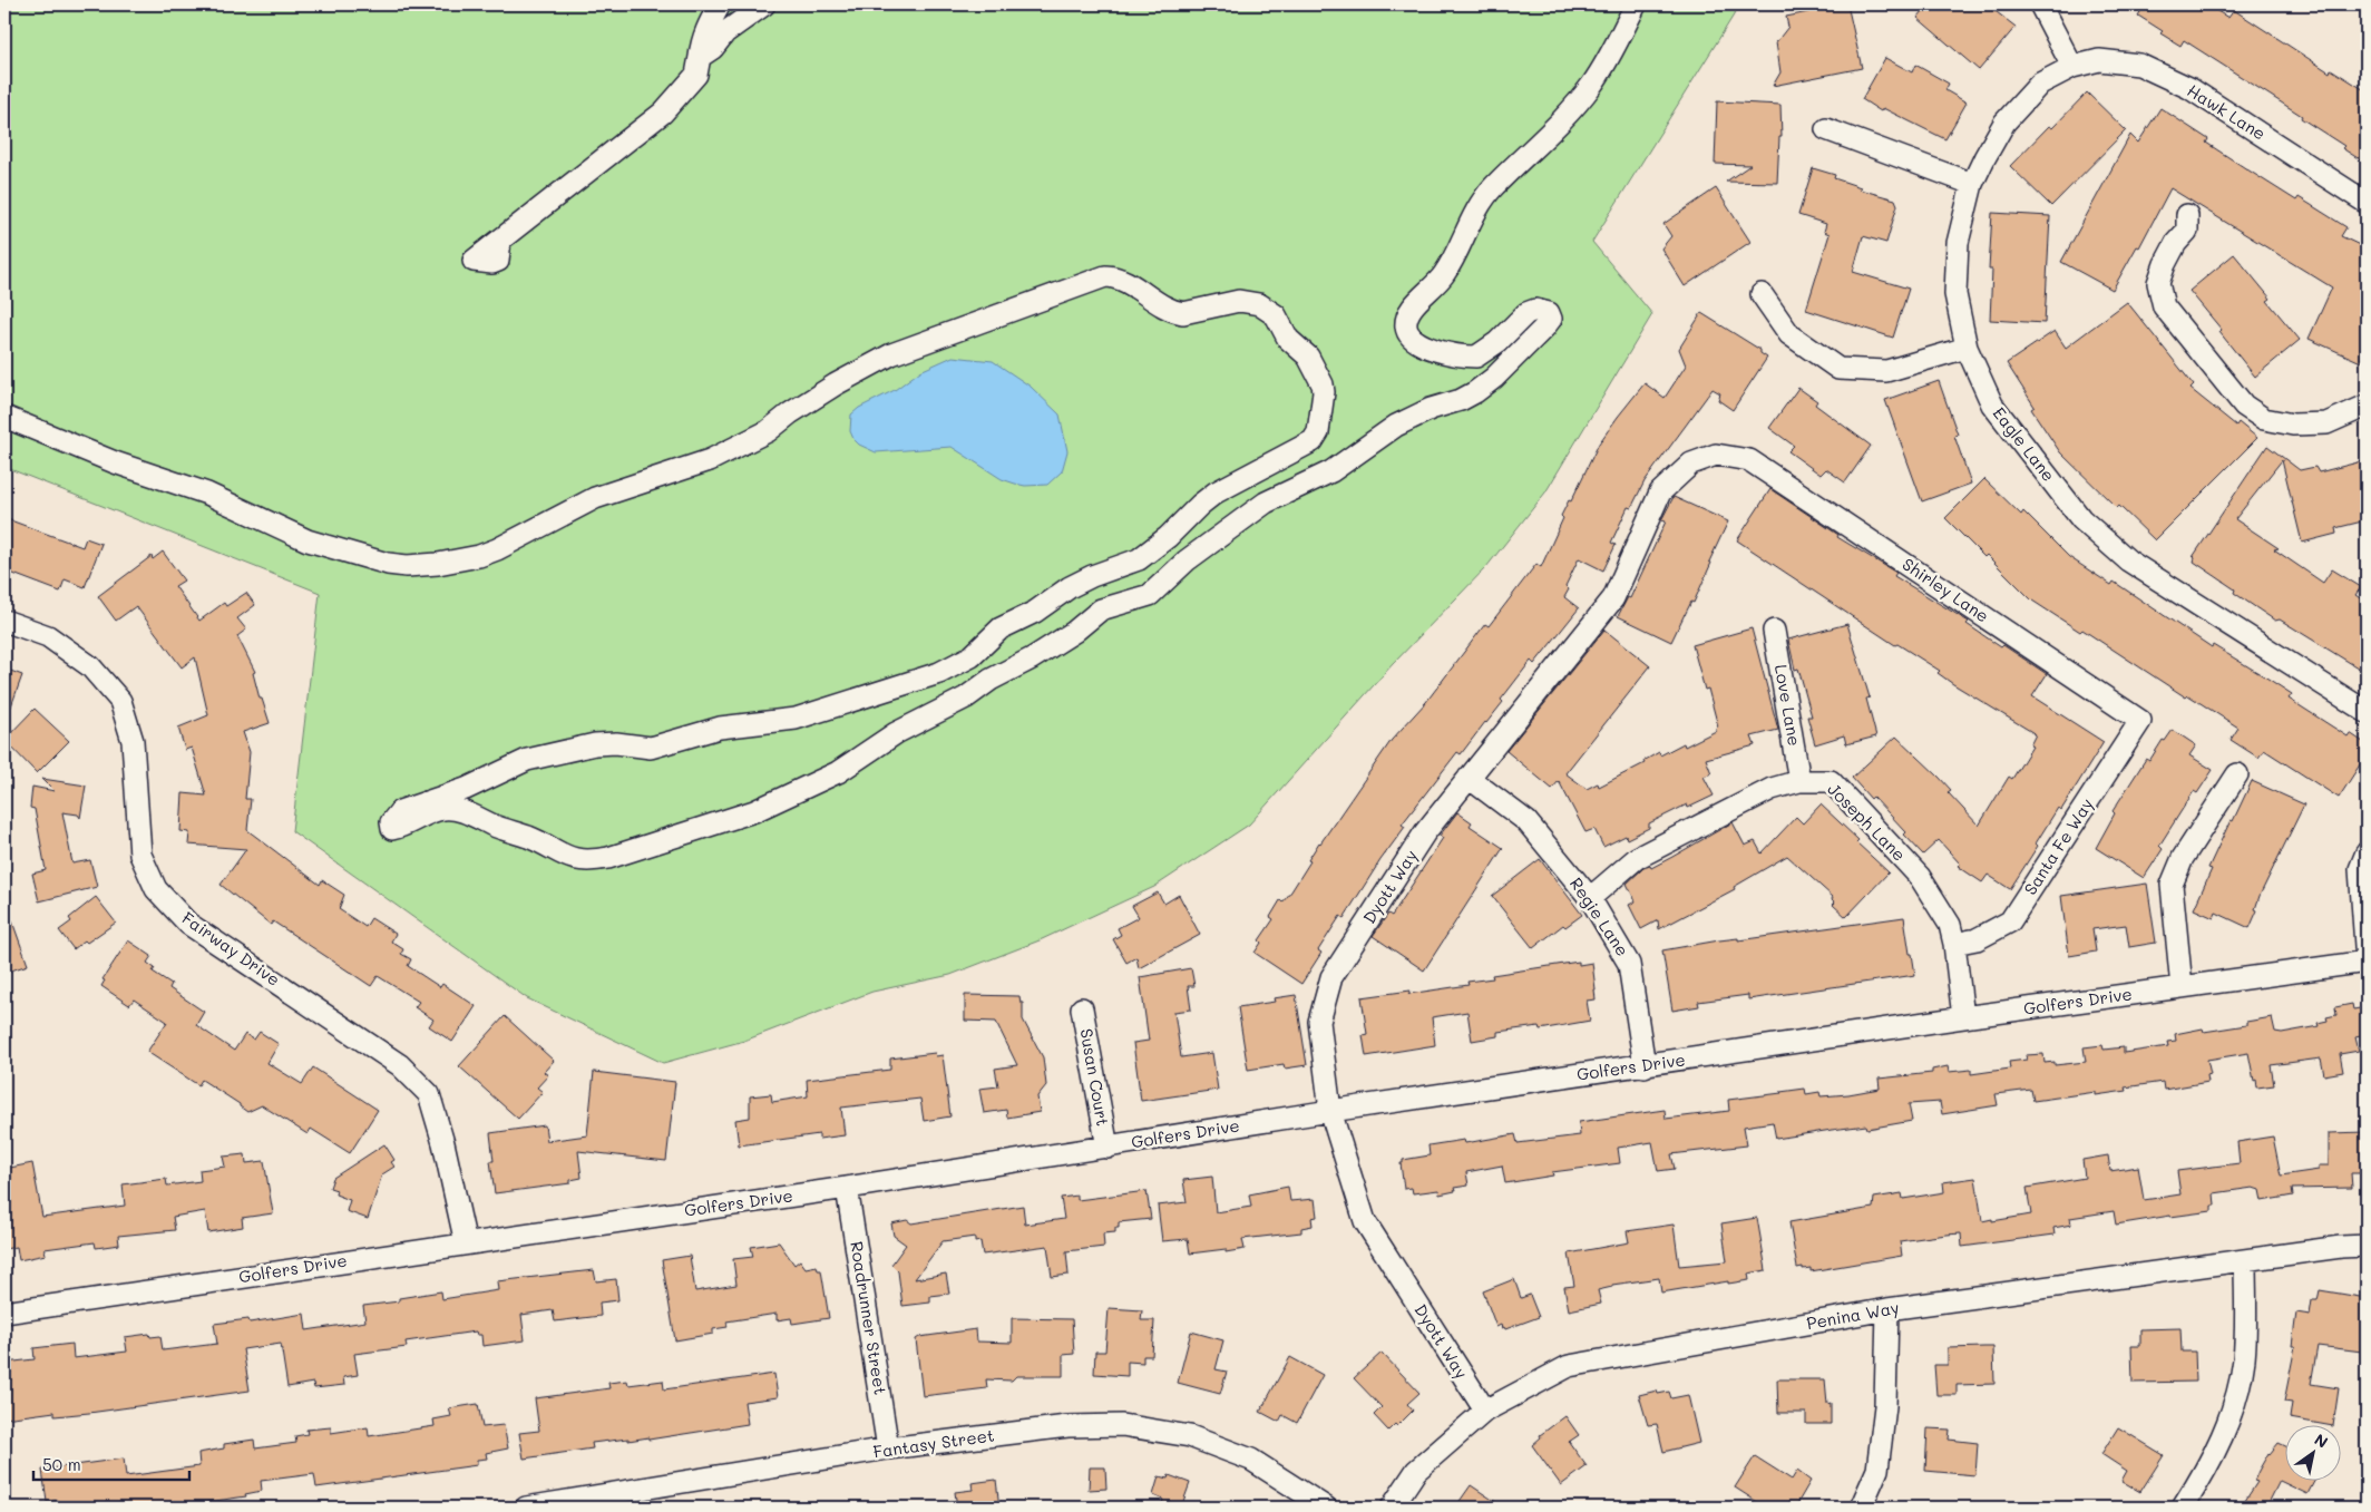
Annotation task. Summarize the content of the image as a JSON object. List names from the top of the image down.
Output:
{
  "streets": {
    "street": [
      "Hawk Lane",
      "Eagle Lane",
      "Shirley Lane",
      "Love Lane",
      "Joseph Lane",
      "Santa Fe Way",
      "Dyott Way",
      "Regie Lane",
      "Fairway Drive",
      "Golfers Drive",
      "Susan Court",
      "Penina Way",
      "Roadrunner Street",
      "Fantasy Street"
    ]
  },
  "crossings": [
    ["Hawk Lane", "Eagle Lane"],
    ["Shirley Lane", "Santa Fe Way"],
    ["Shirley Lane", "Dyott Way"],
    ["Love Lane", "Joseph Lane"],
    ["Joseph Lane", "Santa Fe Way"],
    ["Joseph Lane", "Regie Lane"],
    ["Joseph Lane", "Golfers Drive"],
    ["Dyott Way", "Regie Lane"],
    ["Dyott Way", "Golfers Drive"],
    ["Dyott Way", "Penina Way"],
    ["Regie Lane", "Golfers Drive"],
    ["Fairway Drive", "Golfers Drive"],
    ["Golfers Drive", "Susan Court"],
    ["Golfers Drive", "Roadrunner Street"],
    ["Roadrunner Street", "Fantasy Street"]
  ],
  "scale_bar": "50 m",
  "north": "top right"
}
